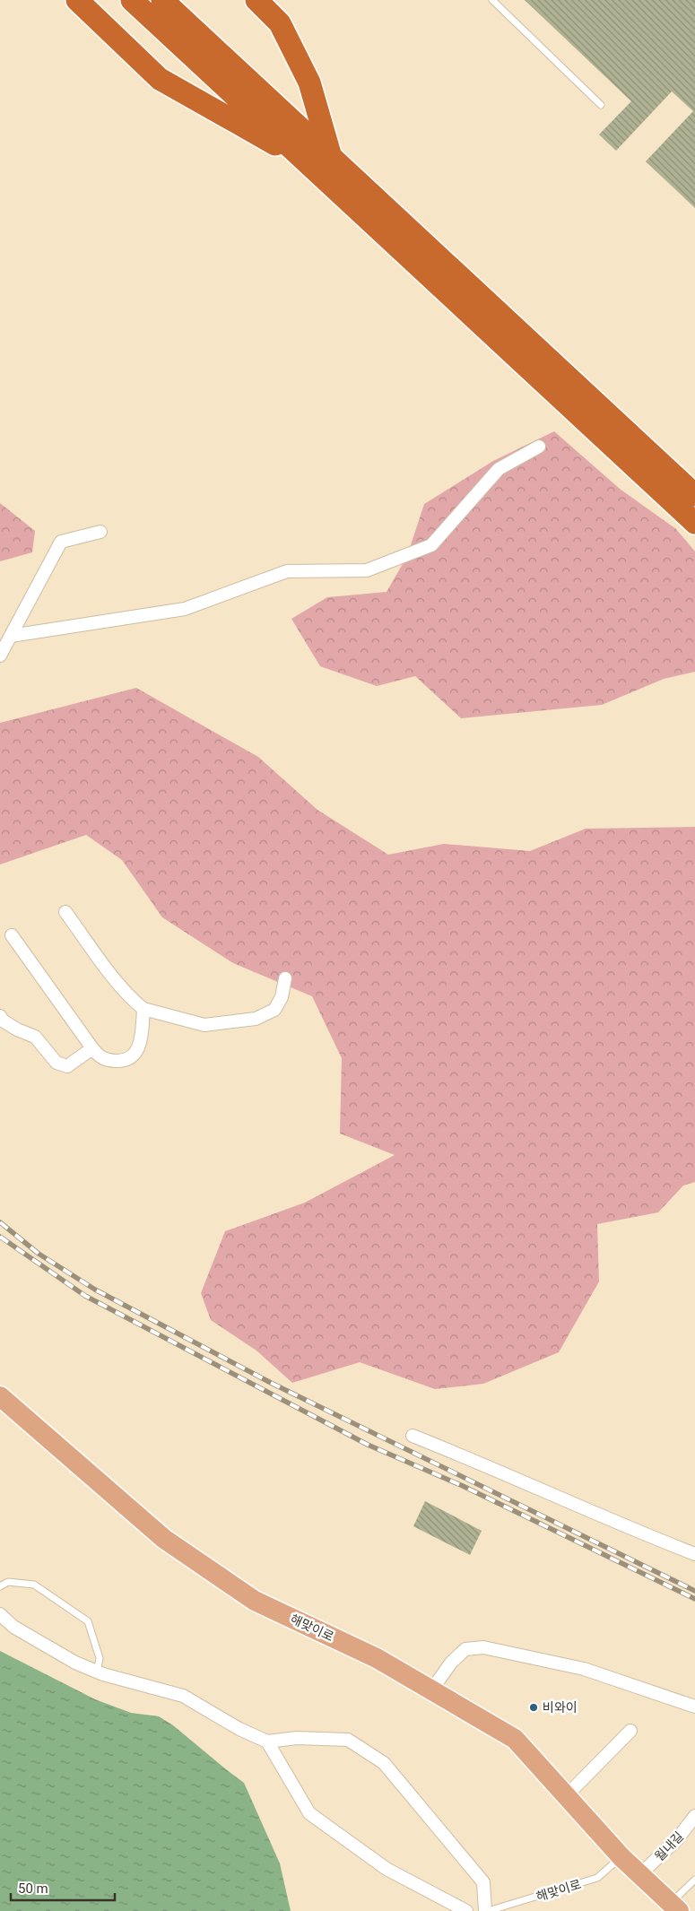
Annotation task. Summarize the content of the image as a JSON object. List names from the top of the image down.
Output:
{
  "streets": {
    "main road": ["해맞이로"],
    "street": ["월내길"]
  },
  "crossings": [
    ["해맞이로", "월내길"]
  ],
  "places": ["비와이"],
  "scale_bar": "50 m"
}
